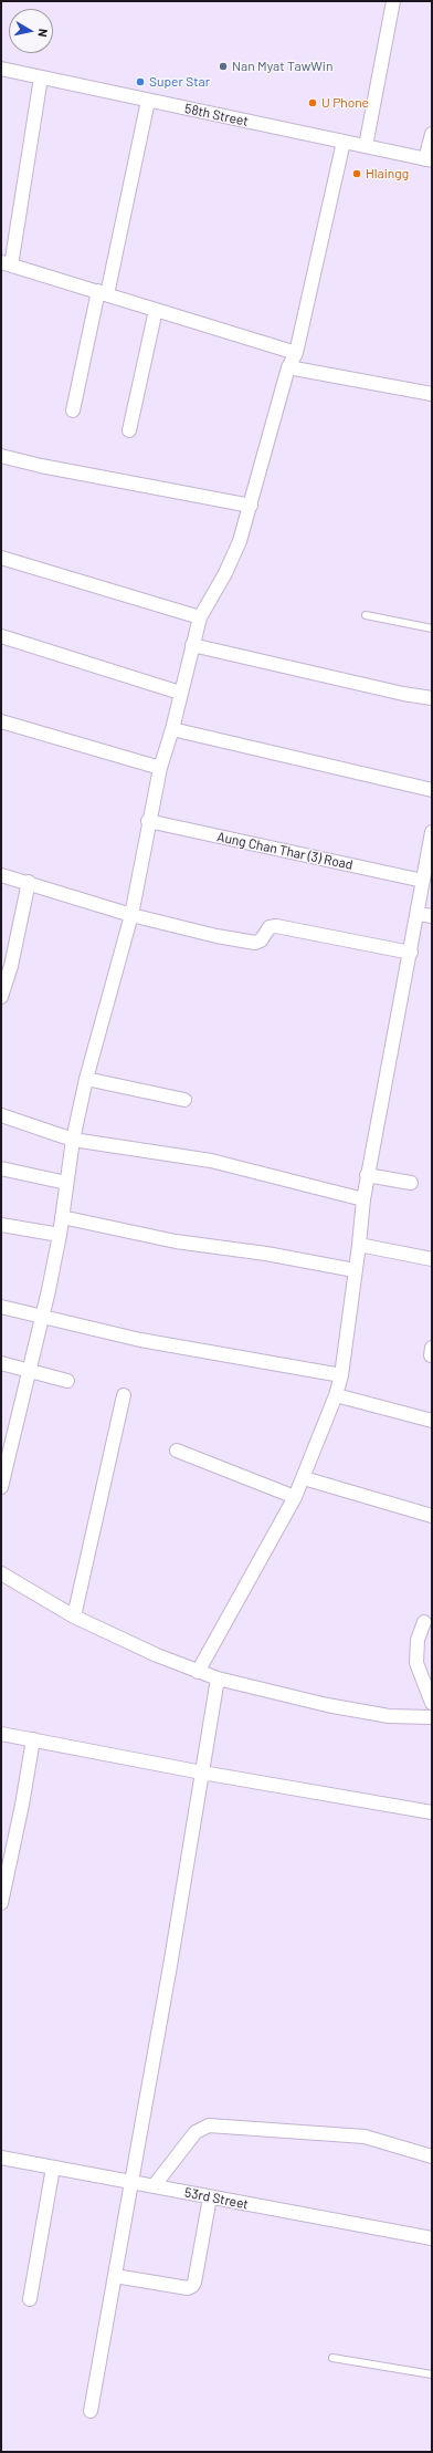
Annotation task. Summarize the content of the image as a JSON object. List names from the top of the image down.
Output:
{
  "streets": {
    "street": ["58th Street", "Aung Chan Thar (3) Road", "53rd Street"]
  },
  "places": [
    "Nan Myat TawWin",
    "Super Star",
    "U Phone",
    "Hlaingg"
  ],
  "north": "right"
}
